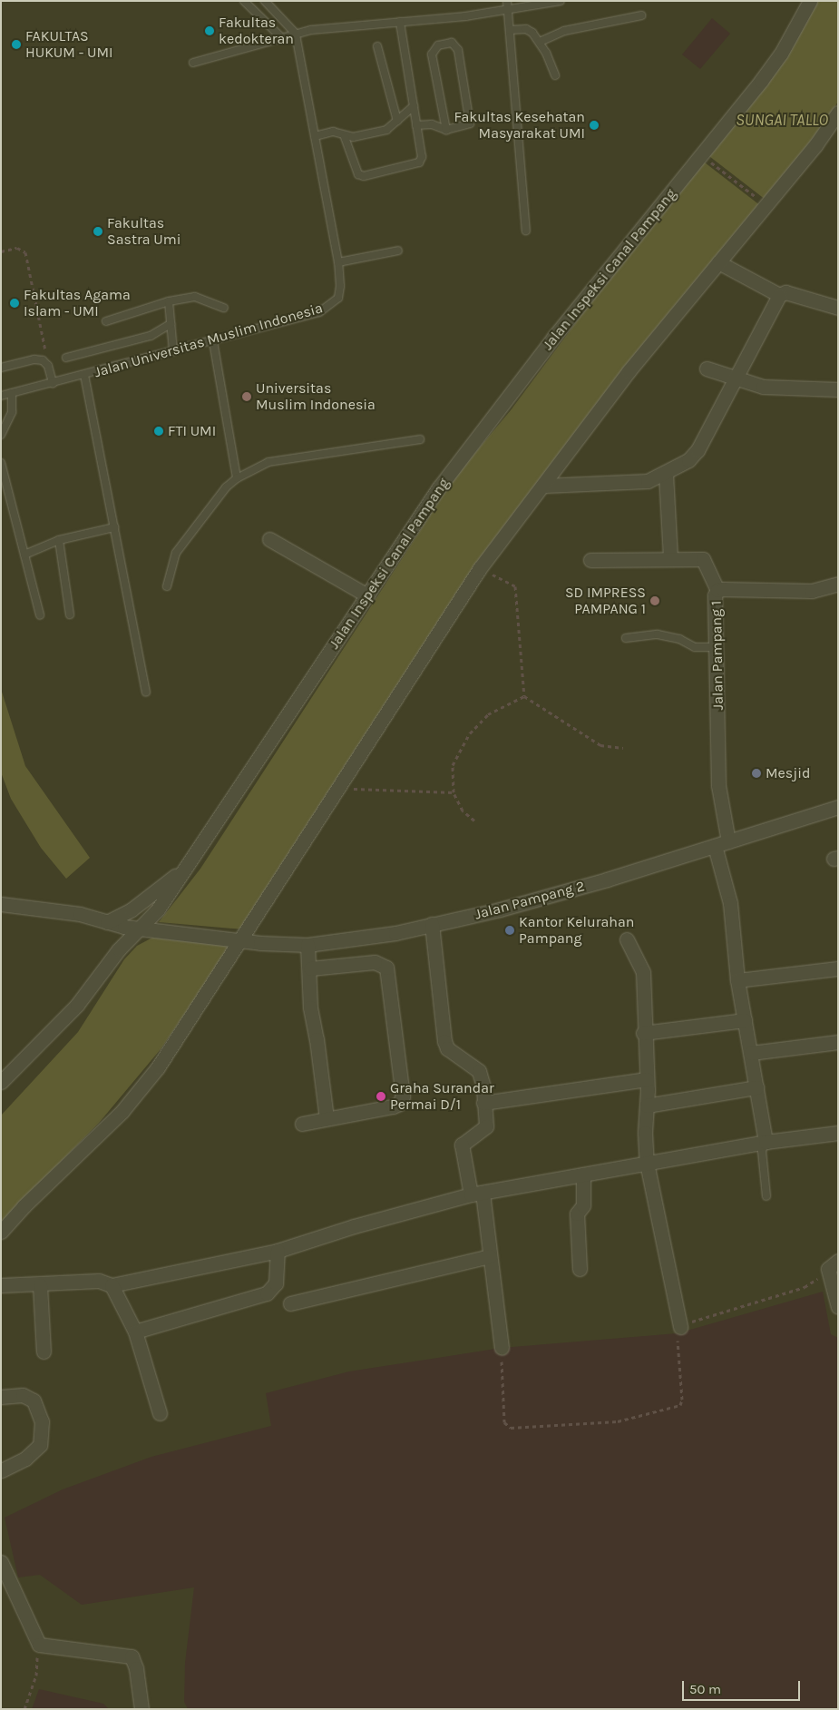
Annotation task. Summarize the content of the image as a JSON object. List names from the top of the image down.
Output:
{
  "streets": {
    "street": ["Jalan Inspeksi Canal Pampang", "Jalan Pampang 1", "Jalan Pampang 2"],
    "lane": ["Jalan Universitas Muslim Indonesia"]
  },
  "crossings": [
    ["Jalan Inspeksi Canal Pampang", "Jalan Pampang 2"],
    ["Jalan Pampang 1", "Jalan Pampang 2"]
  ],
  "water": ["SUNGAI TALLO"],
  "places": [
    "Fakultas kedokteran",
    "FAKULTAS HUKUM - UMI",
    "Fakultas Kesehatan Masyarakat UMI",
    "Fakultas Sastra Umi",
    "Fakultas Agama Islam - UMI",
    "Universitas Muslim Indonesia",
    "FTI UMI",
    "SD IMPRESS PAMPANG 1",
    "Mesjid",
    "Kantor Kelurahan Pampang",
    "Graha Surandar Permai D/1"
  ],
  "scale_bar": "50 m"
}
